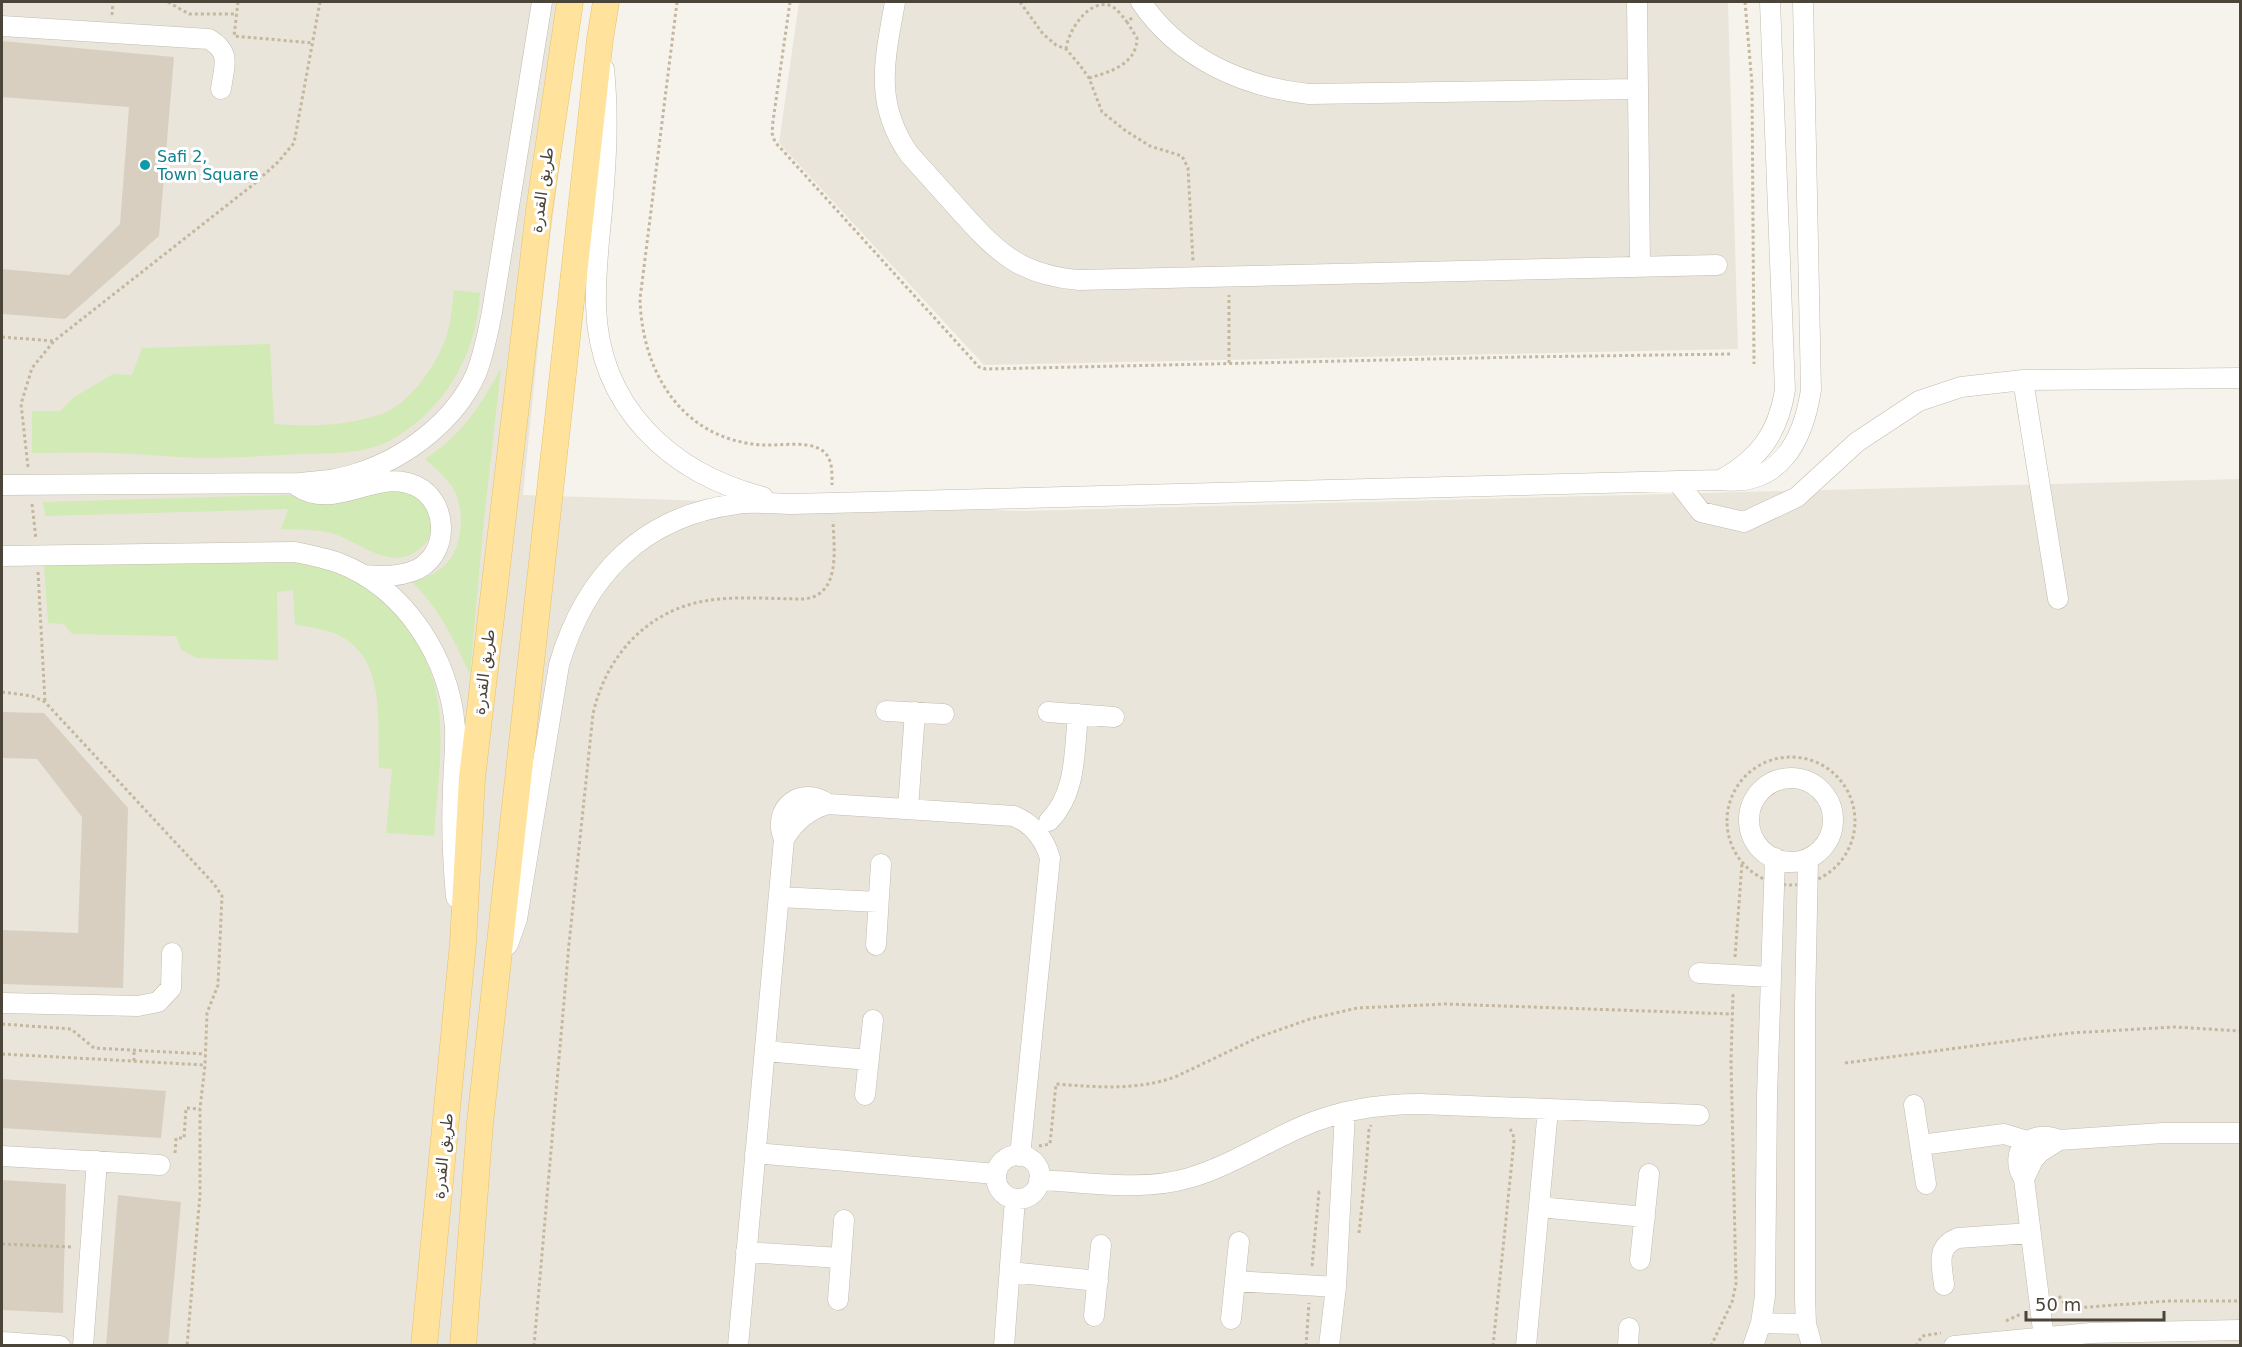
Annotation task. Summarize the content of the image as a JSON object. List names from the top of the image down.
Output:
{
  "streets": {
    "main road": ["طريق القدرة"]
  },
  "places": ["Safi 2, Town Square"],
  "scale_bar": "50 m"
}
